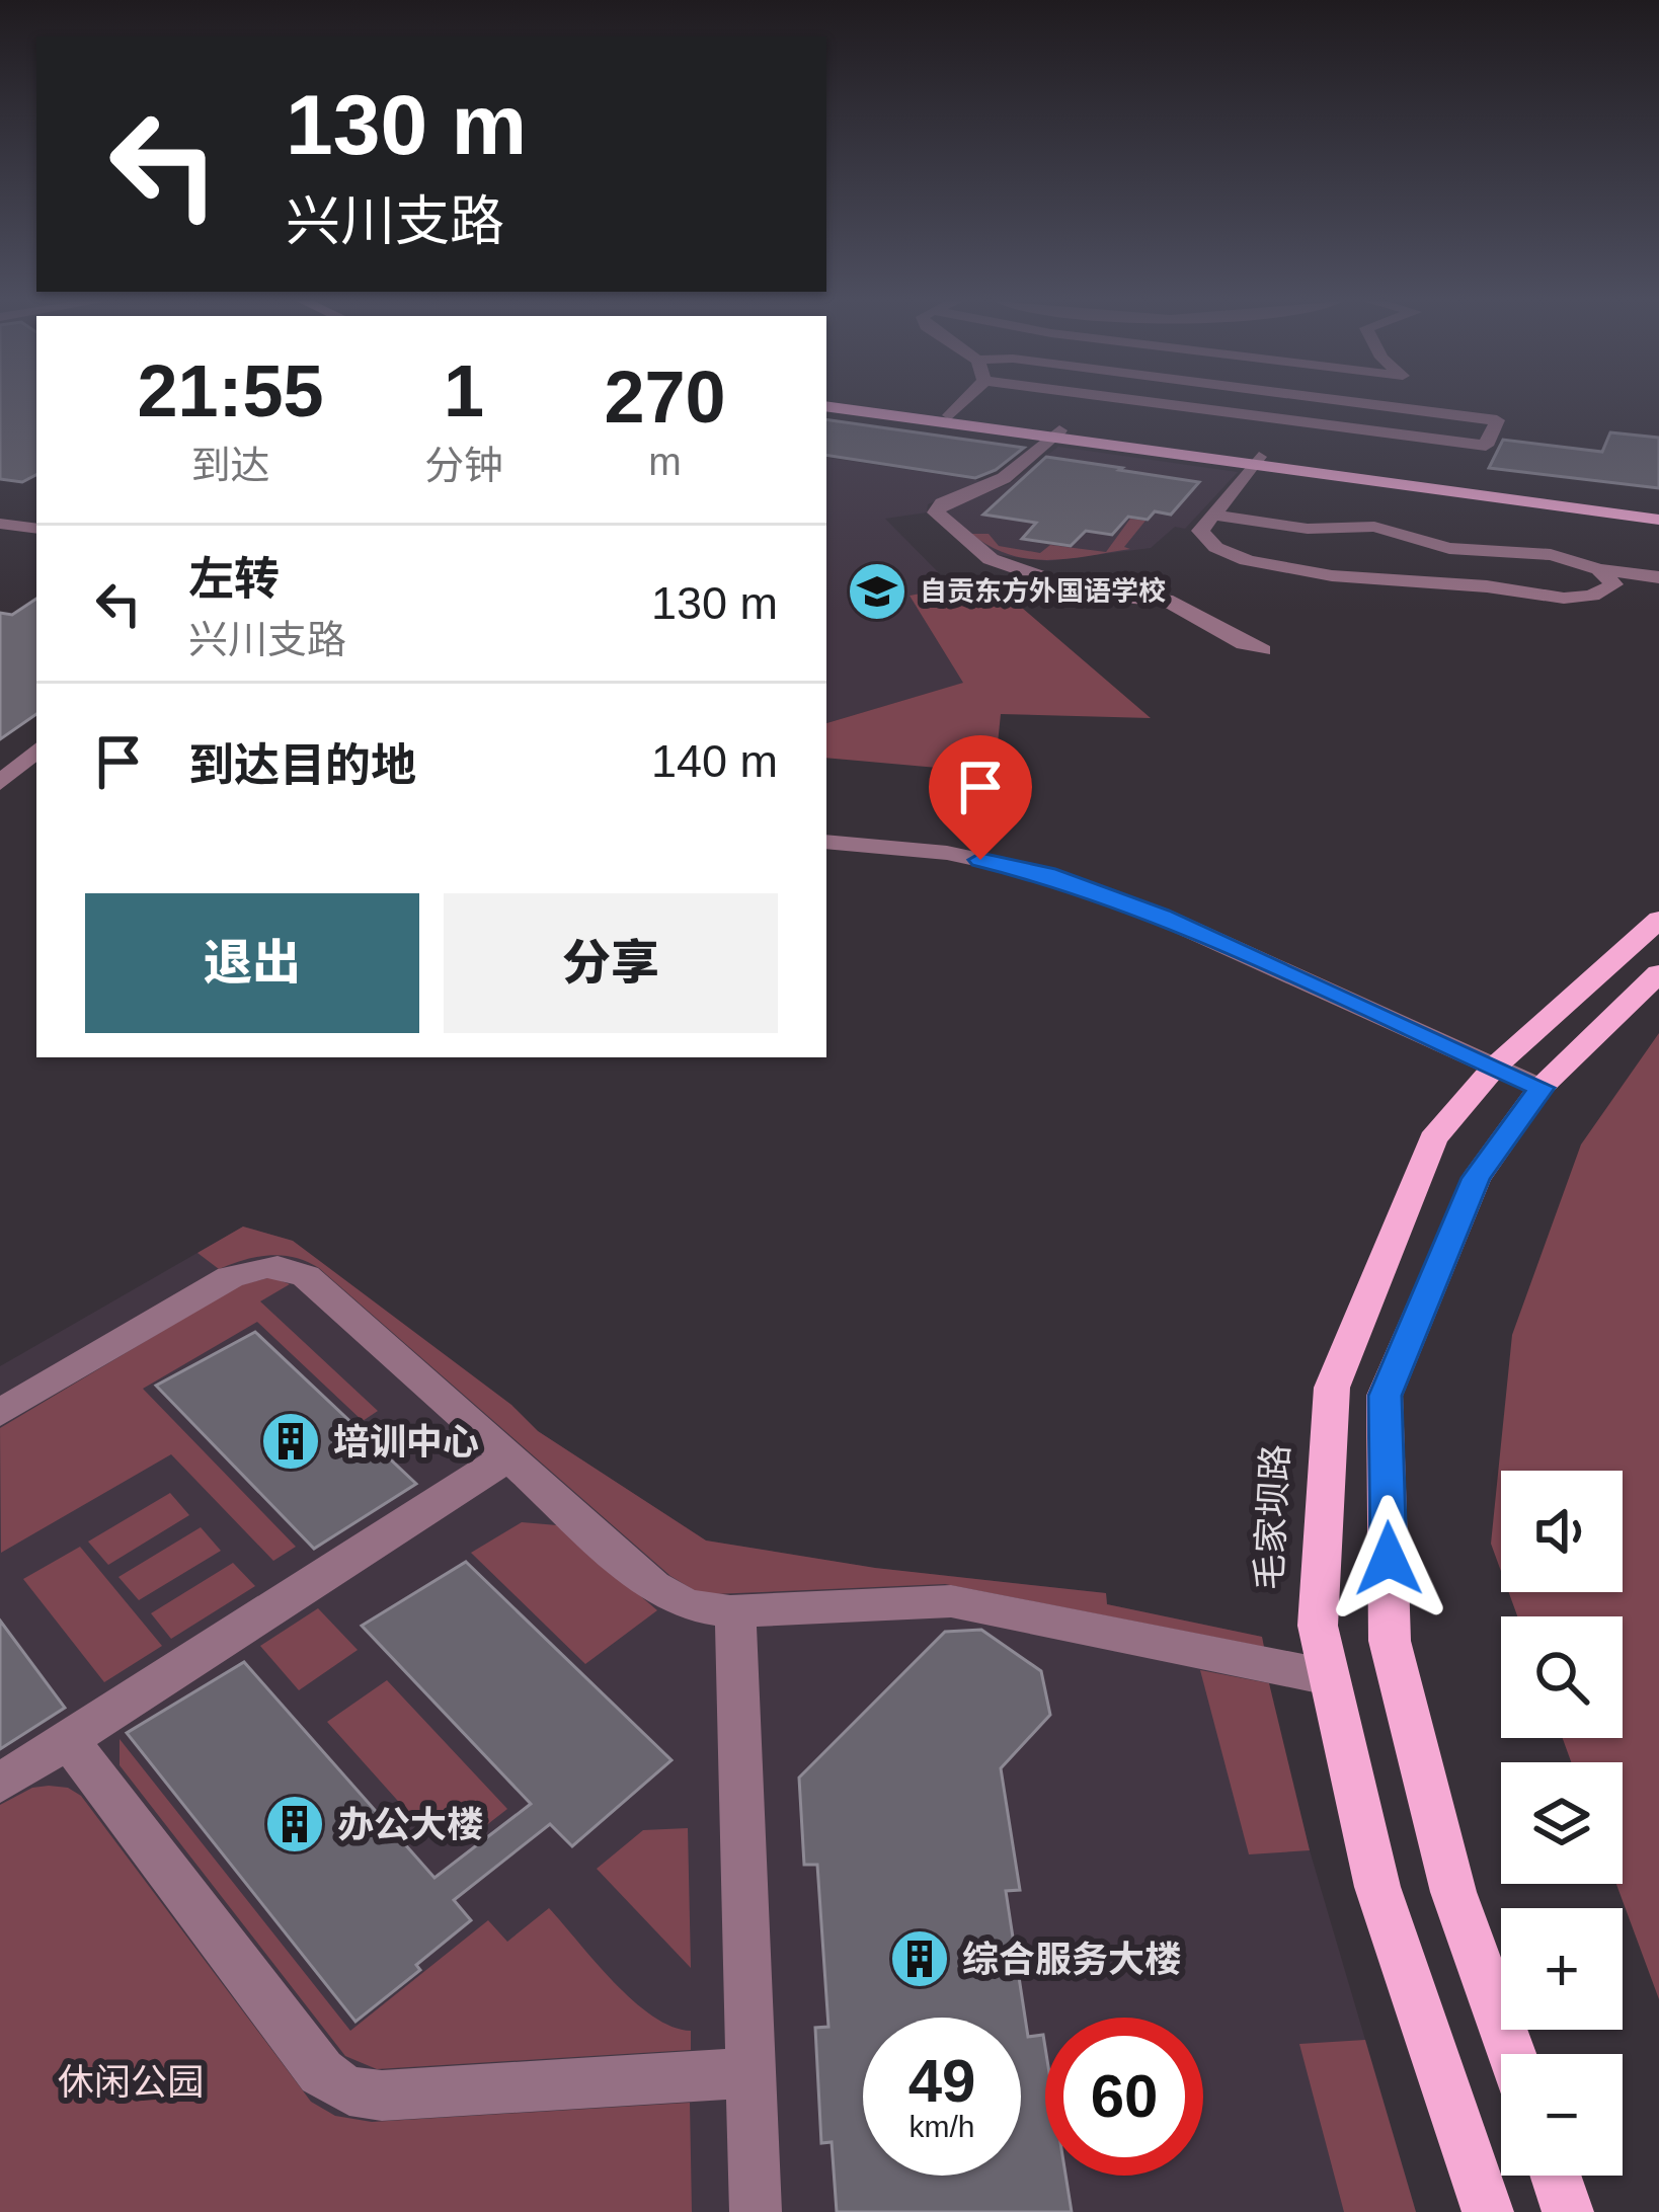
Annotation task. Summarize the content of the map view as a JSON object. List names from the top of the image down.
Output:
{
  "streets": {
    "main road": ["毛家坝路"]
  },
  "parks": ["休闲公园"],
  "places": {
    "school or university": ["自贡东方外国语学校"],
    "building": ["培训中心", "办公大楼", "综合服务大楼"]
  },
  "page": {
    "turn": ["130 m", "兴川支路"],
    "eta": [
      "21:55",
      "到达",
      "1",
      "分钟",
      "270",
      "m"
    ],
    "list": [
      {
        "name": "左转",
        "note": "兴川支路",
        "value": "130 m"
      },
      {
        "name": "到达目的地",
        "value": "140 m"
      }
    ],
    "buttons": ["退出", "分享"],
    "map_buttons": ["+", "−"],
    "speed": "49 km/h",
    "limit": "60"
  }
}
